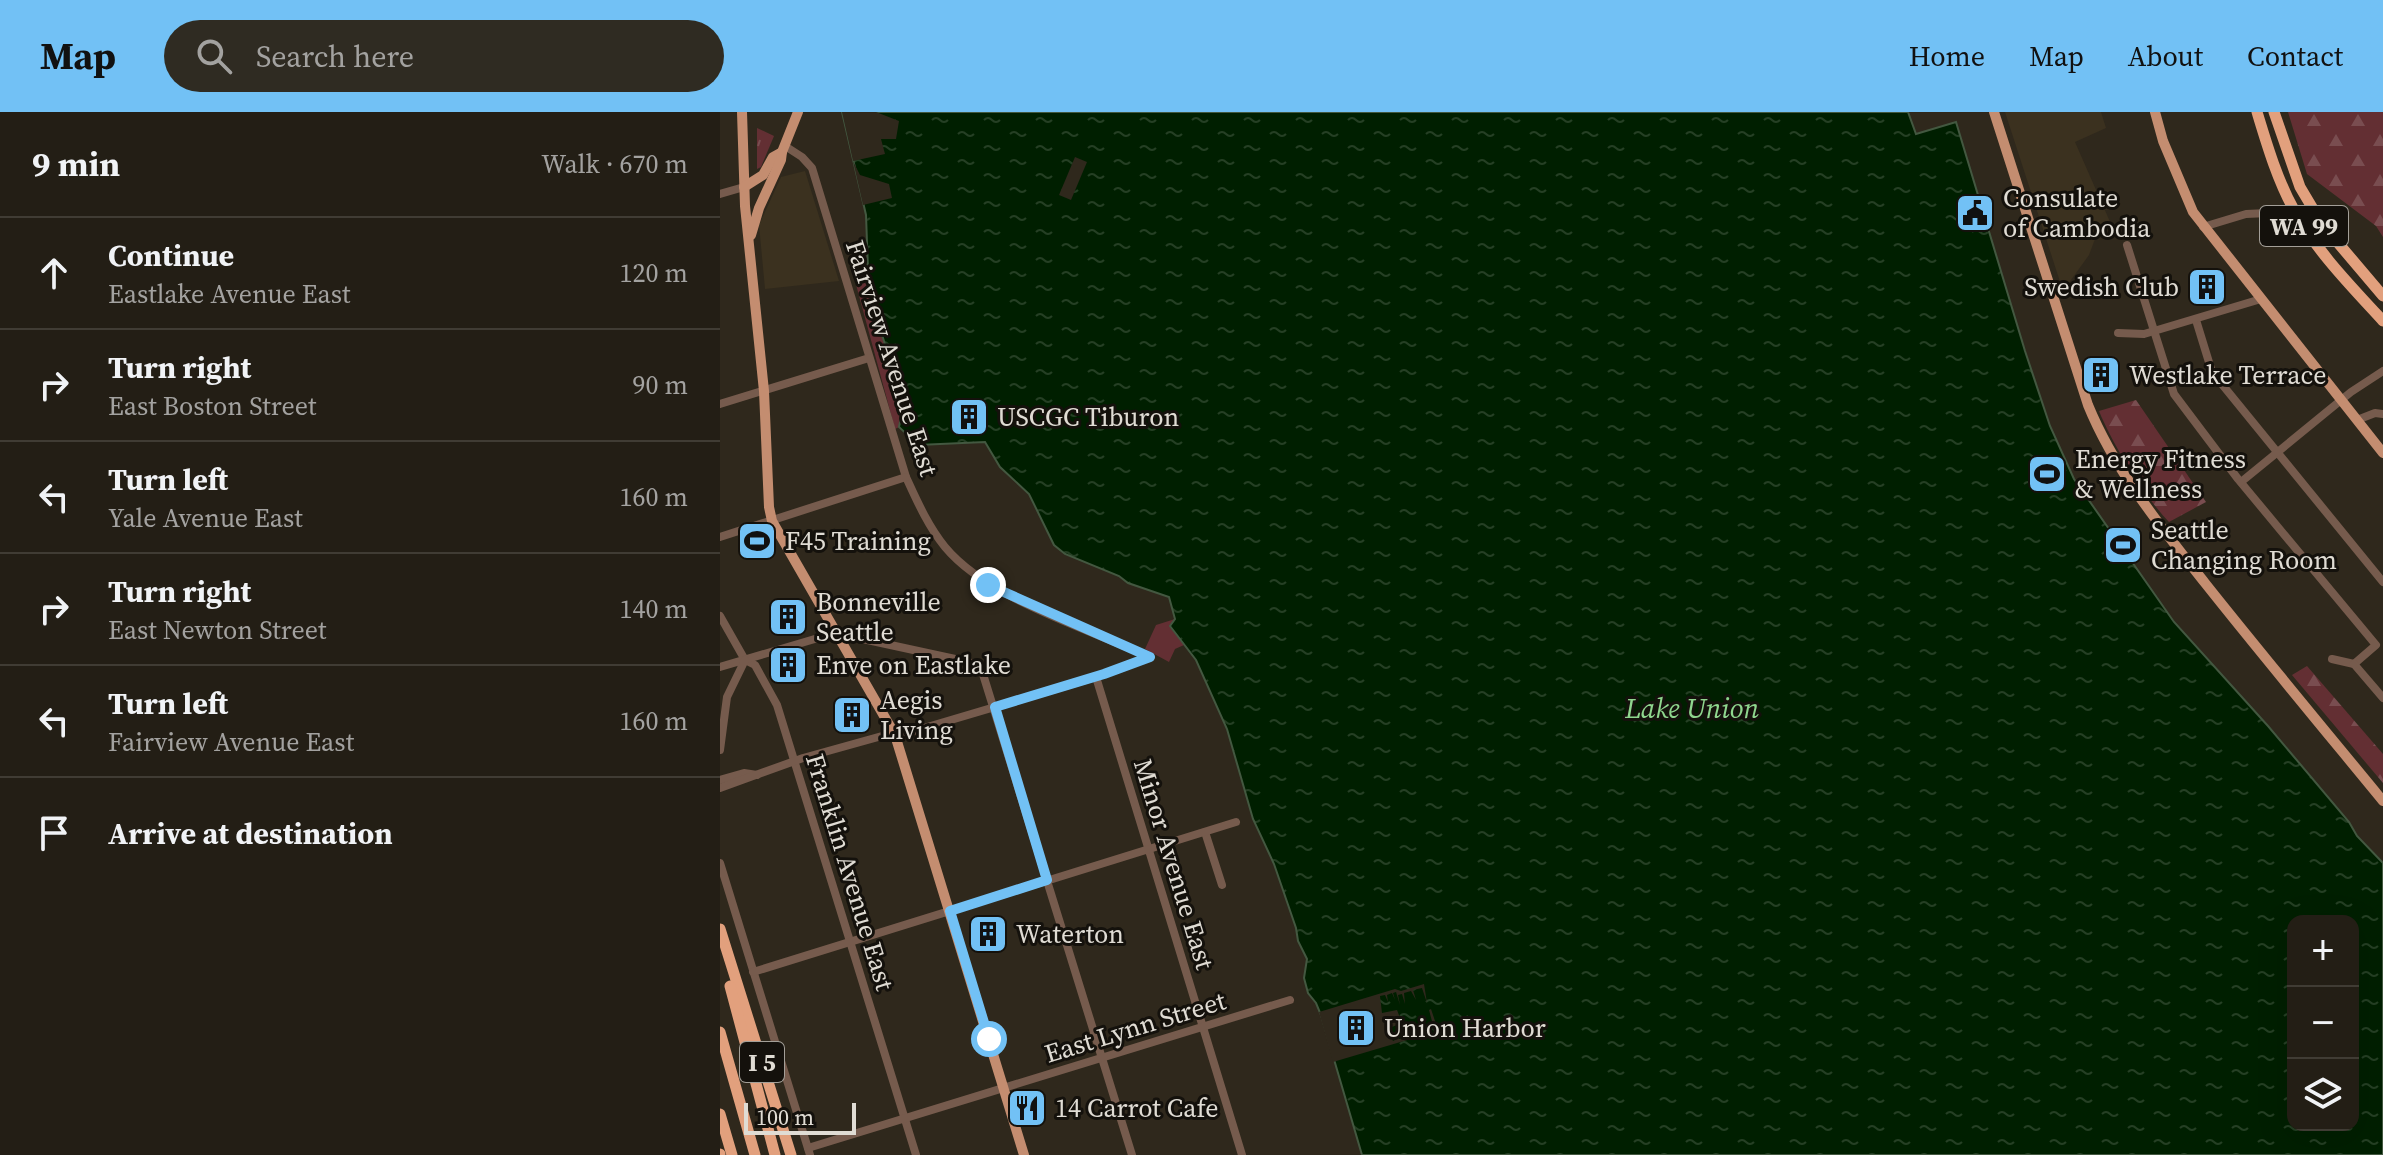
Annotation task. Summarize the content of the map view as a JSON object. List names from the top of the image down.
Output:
{
  "streets": {
    "highway": ["WA 99", "I 5"],
    "street": [
      "Fairview Avenue East",
      "Minor Avenue East",
      "Franklin Avenue East",
      "East Lynn Street"
    ]
  },
  "crossings": [
    ["Fairview Avenue East", "Minor Avenue East"],
    ["Minor Avenue East", "East Lynn Street"],
    ["Franklin Avenue East", "East Lynn Street"]
  ],
  "water": ["Lake Union"],
  "places": {
    "public building": ["Consulate of Cambodia"],
    "building": [
      "Swedish Club",
      "Westlake Terrace",
      "USCGC Tiburon",
      "Bonneville Seattle",
      "Enve on Eastlake",
      "Aegis Living",
      "Waterton",
      "Union Harbor"
    ],
    "sports": ["Energy Fitness & Wellness", "F45 Training", "Seattle Changing Room"],
    "restaurant": ["14 Carrot Cafe"]
  },
  "scale_bar": "100 m",
  "page": {
    "header": "Map",
    "search": "Search here",
    "nav": [
      "Home",
      "Map",
      "About",
      "Contact"
    ],
    "heading": ["9 min", "Walk · 670 m"],
    "list": [
      ["Continue", "Eastlake Avenue East", "120 m"],
      ["Turn right", "East Boston Street", "90 m"],
      ["Turn left", "Yale Avenue East", "160 m"],
      ["Turn right", "East Newton Street", "140 m"],
      ["Turn left", "Fairview Avenue East", "160 m"],
      "Arrive at destination"
    ],
    "map_buttons": ["+", "−"],
    "scale": "100 m"
  }
}
